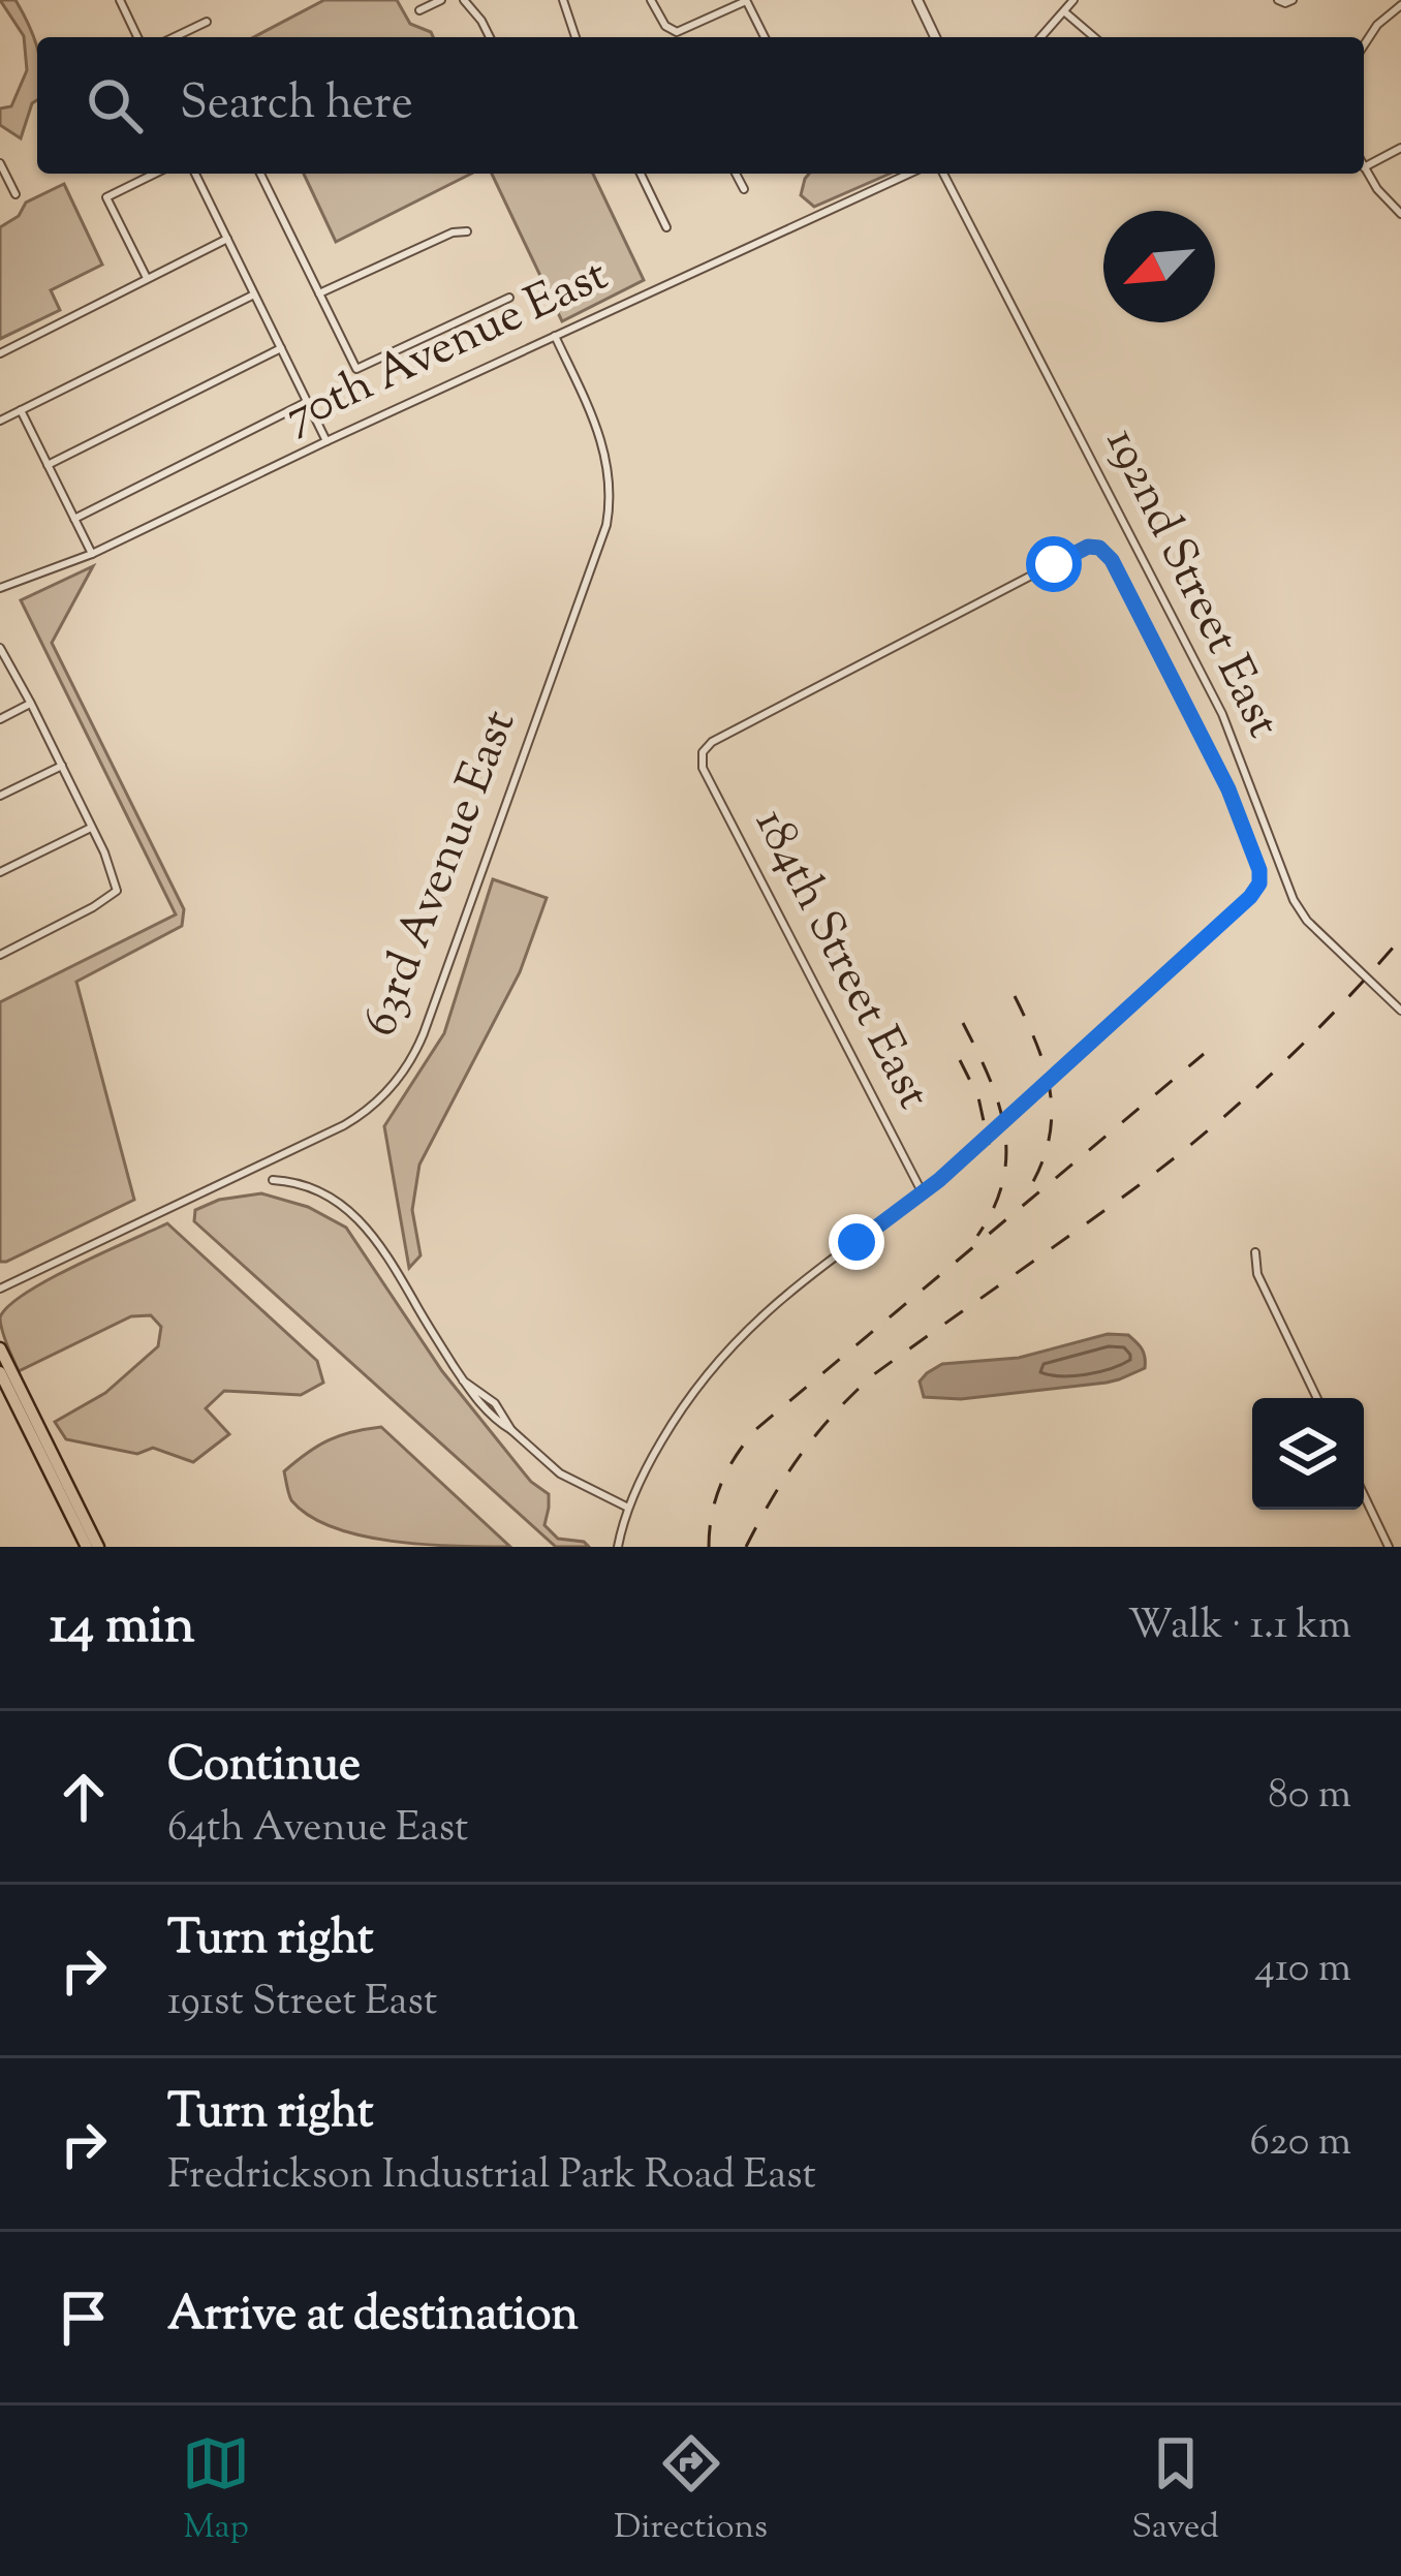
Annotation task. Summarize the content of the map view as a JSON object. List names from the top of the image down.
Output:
{
  "streets": {
    "street": [
      "70th Avenue East",
      "192nd Street East",
      "63rd Avenue East",
      "184th Street East"
    ]
  },
  "crossings": [
    ["70th Avenue East", "63rd Avenue East"]
  ],
  "north": "bottom left",
  "page": {
    "search": "Search here",
    "heading": ["14 min", "Walk · 1.1 km"],
    "list": [
      ["Continue", "64th Avenue East", "80 m"],
      ["Turn right", "191st Street East", "410 m"],
      ["Turn right", "Fredrickson Industrial Park Road East", "620 m"],
      "Arrive at destination"
    ],
    "nav": ["Map", "Directions", "Saved"]
  }
}
